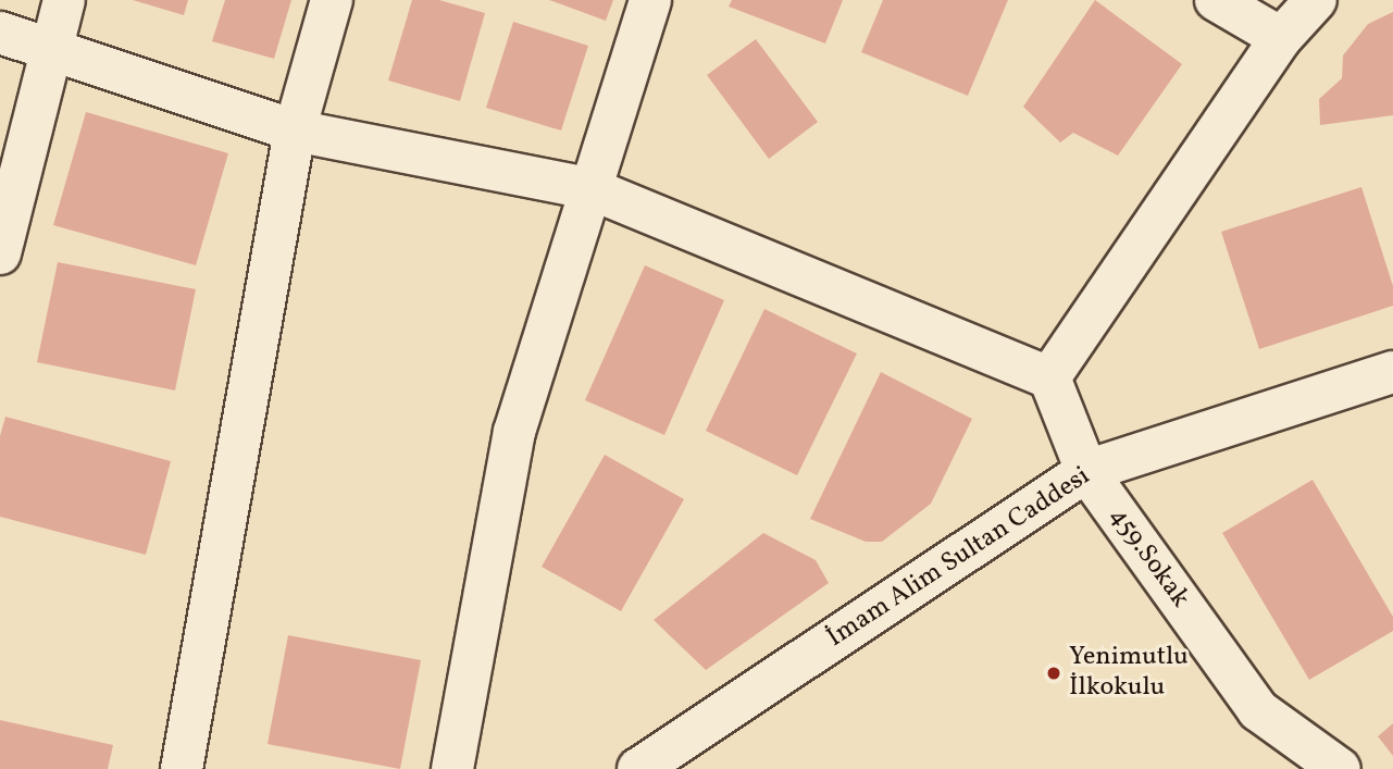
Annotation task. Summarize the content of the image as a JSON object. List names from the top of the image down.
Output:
{
  "streets": {
    "street": ["İmam Alim Sultan Caddesi", "459.Sokak"]
  },
  "crossings": [
    ["İmam Alim Sultan Caddesi", "459.Sokak"]
  ],
  "places": ["Yenimutlu İlkokulu"]
}
